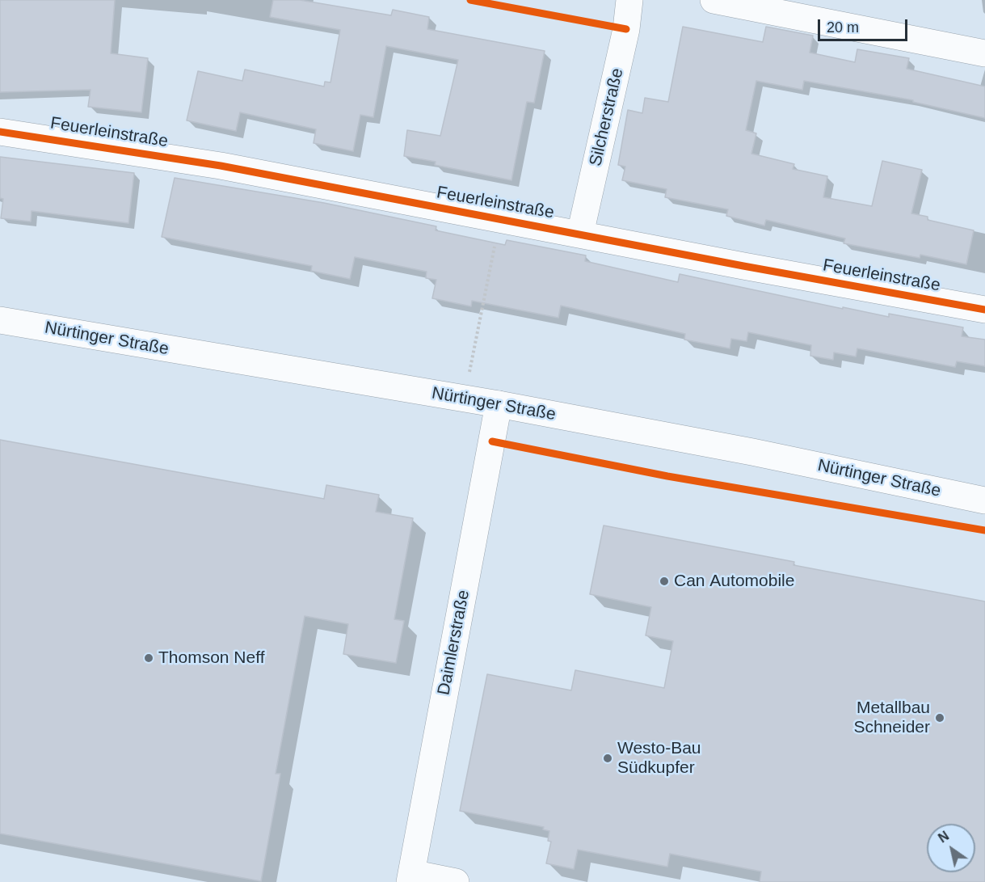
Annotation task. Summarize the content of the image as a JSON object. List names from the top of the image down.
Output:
{
  "streets": {
    "street": [
      "Silcherstraße",
      "Feuerleinstraße",
      "Nürtinger Straße",
      "Daimlerstraße"
    ]
  },
  "crossings": [
    ["Silcherstraße", "Feuerleinstraße"],
    ["Nürtinger Straße", "Daimlerstraße"]
  ],
  "places": [
    "Can Automobile",
    "Thomson Neff",
    "Metallbau Schneider",
    "Westo-Bau Südkupfer"
  ],
  "scale_bar": "20 m",
  "north": "top left"
}
